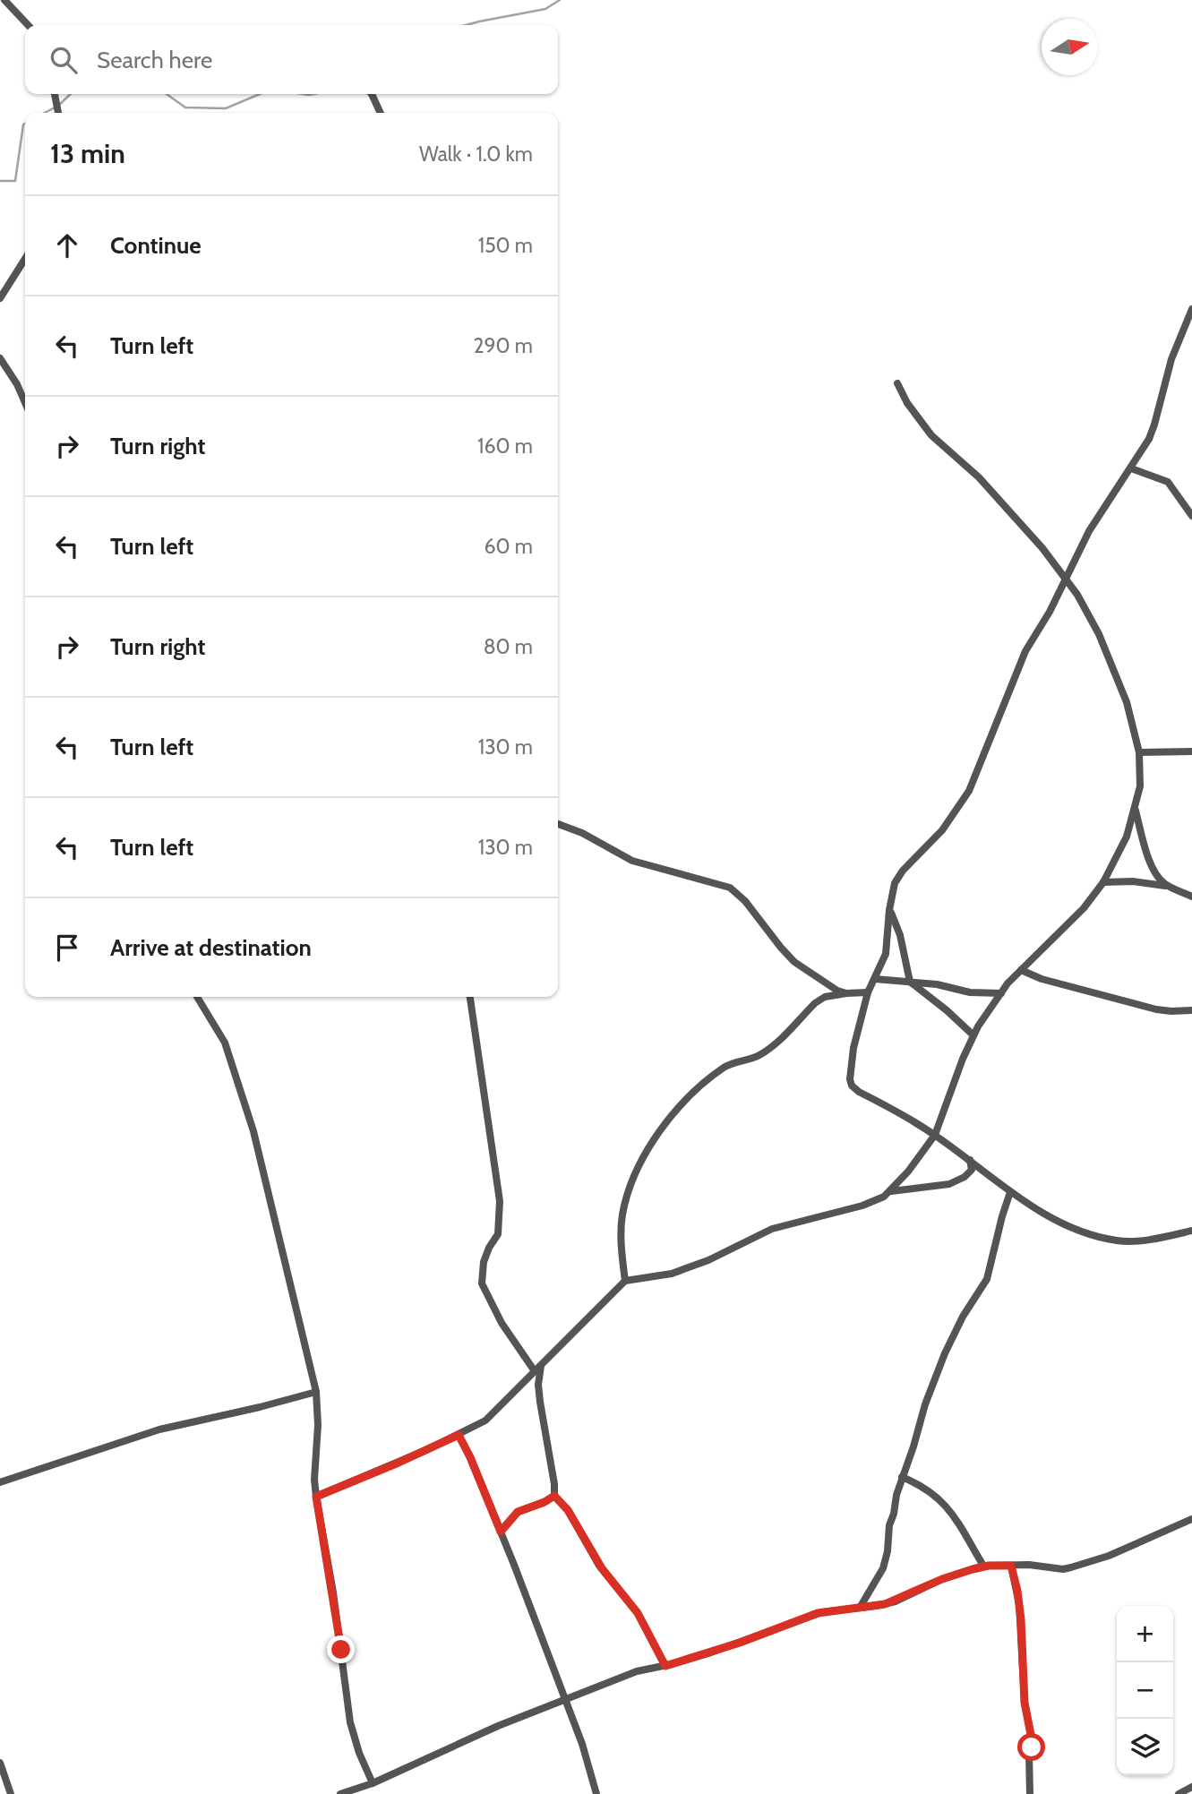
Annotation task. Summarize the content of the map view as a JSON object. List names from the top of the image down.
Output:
{
  "north": "right",
  "page": {
    "search": "Search here",
    "heading": ["13 min", "Walk · 1.0 km"],
    "list": [
      ["Continue", "150 m"],
      ["Turn left", "290 m"],
      ["Turn right", "160 m"],
      ["Turn left", "60 m"],
      ["Turn right", "80 m"],
      ["Turn left", "130 m"],
      ["Turn left", "130 m"],
      "Arrive at destination"
    ],
    "map_buttons": ["+", "−"]
  }
}
